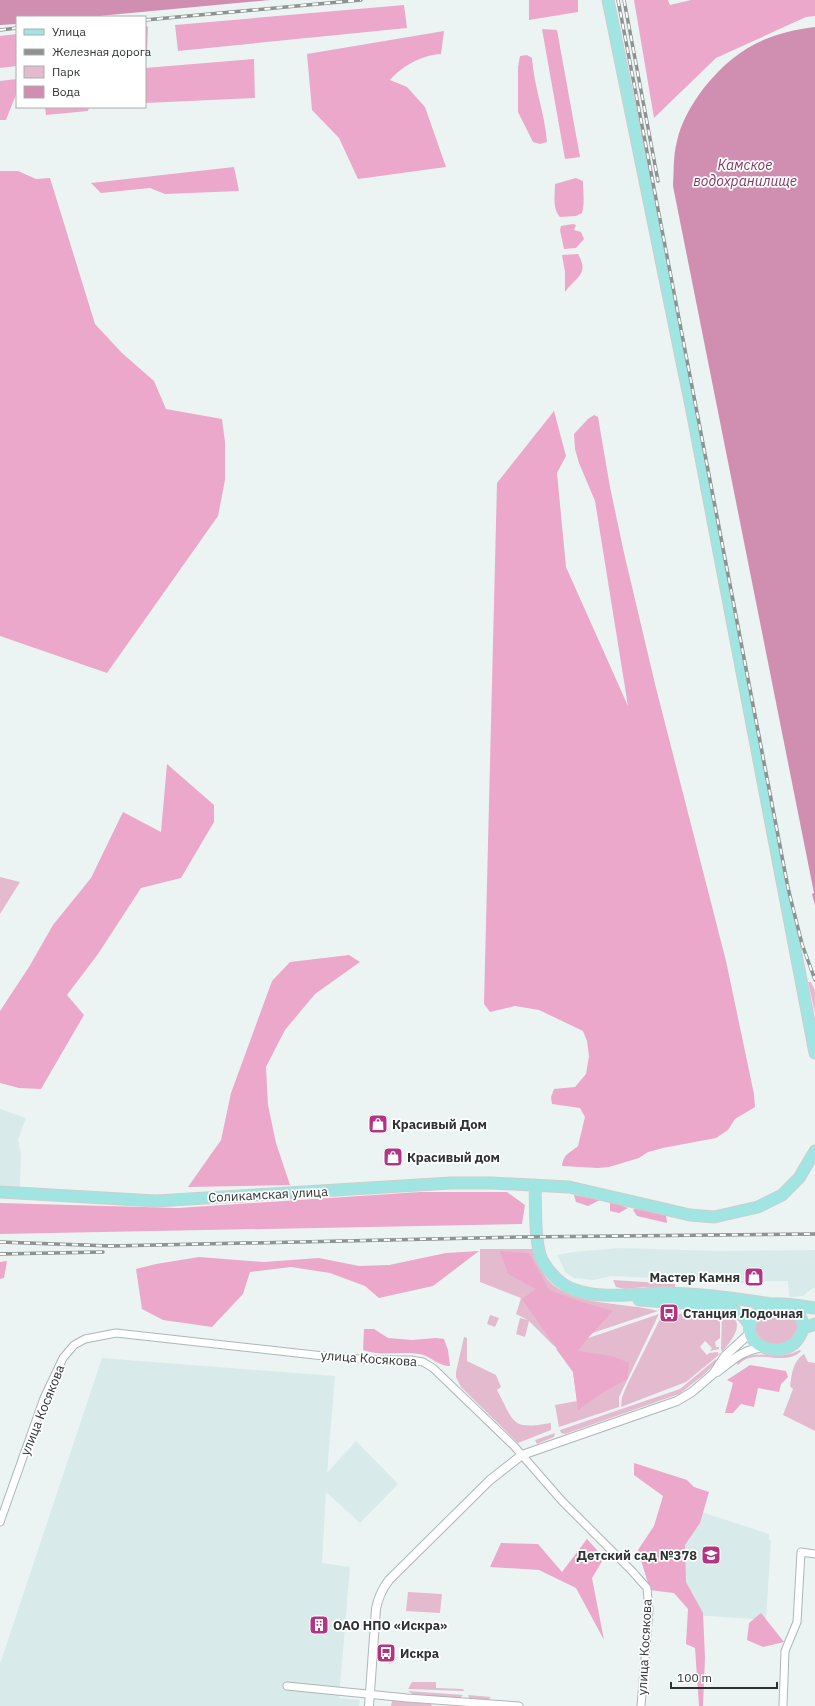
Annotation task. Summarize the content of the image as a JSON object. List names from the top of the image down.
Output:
{
  "streets": {
    "main road": ["Соликамская улица"],
    "street": ["улица Косякова"]
  },
  "water": ["Камское водохранилище"],
  "places": {
    "shop": ["Красивый Дом", "Красивый дом", "Мастер Камня"],
    "bus stop": ["Станция Лодочная", "Искра"],
    "school or university": ["Детский сад №378"],
    "building": ["ОАО НПО «Искра»"]
  },
  "legend": [
    "Улица",
    "Железная дорога",
    "Парк",
    "Вода"
  ],
  "scale_bar": "100 m"
}
